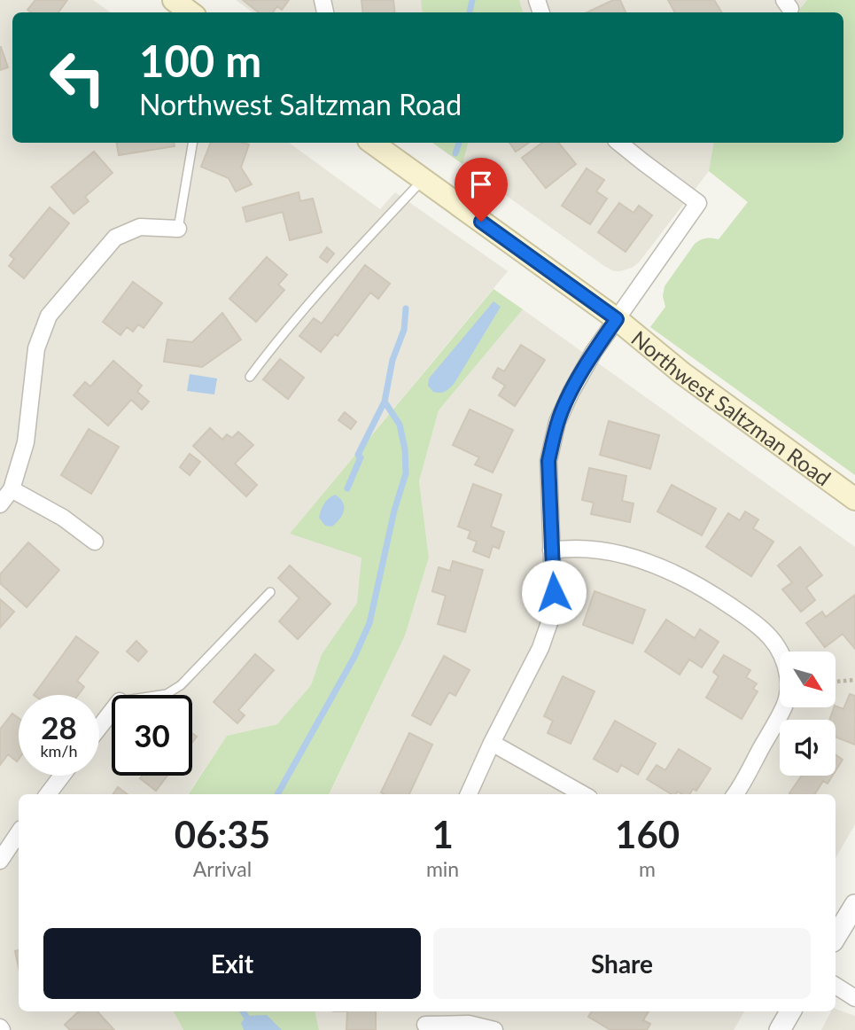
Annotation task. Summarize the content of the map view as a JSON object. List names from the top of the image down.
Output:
{
  "streets": {
    "main road": ["Northwest Saltzman Road"]
  },
  "north": "bottom right",
  "page": {
    "turn": ["100 m", "Northwest Saltzman Road"],
    "speed": "28 km/h",
    "limit": "30",
    "eta": [
      "06:35",
      "Arrival",
      "1",
      "min",
      "160",
      "m"
    ],
    "buttons": ["Exit", "Share"]
  }
}
